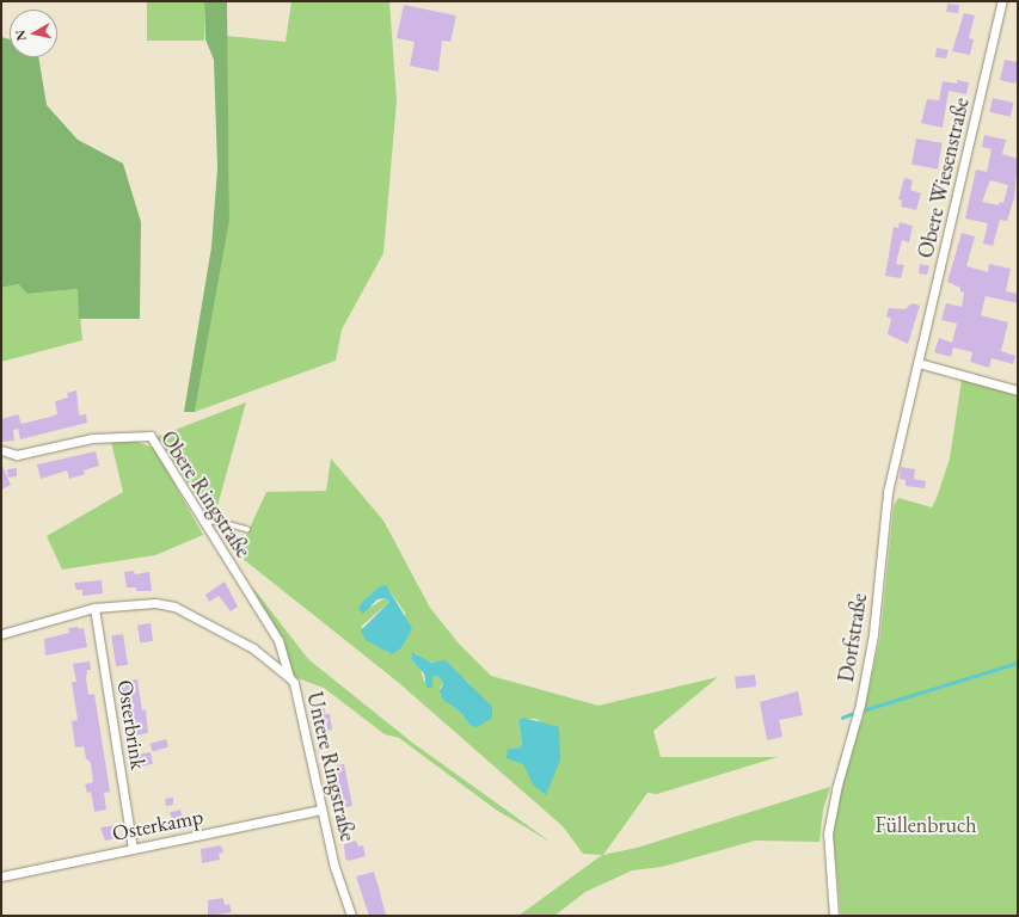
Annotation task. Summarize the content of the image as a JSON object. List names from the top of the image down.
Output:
{
  "streets": {
    "street": [
      "Obere Wiesenstraße",
      "Obere Ringstraße",
      "Dorfstraße",
      "Osterbrink",
      "Untere Ringstraße",
      "Osterkamp"
    ]
  },
  "crossings": [
    ["Obere Wiesenstraße", "Dorfstraße"],
    ["Obere Ringstraße", "Untere Ringstraße"],
    ["Osterbrink", "Untere Ringstraße"],
    ["Osterbrink", "Osterkamp"],
    ["Untere Ringstraße", "Osterkamp"]
  ],
  "parks": ["Füllenbruch"],
  "north": "left"
}
